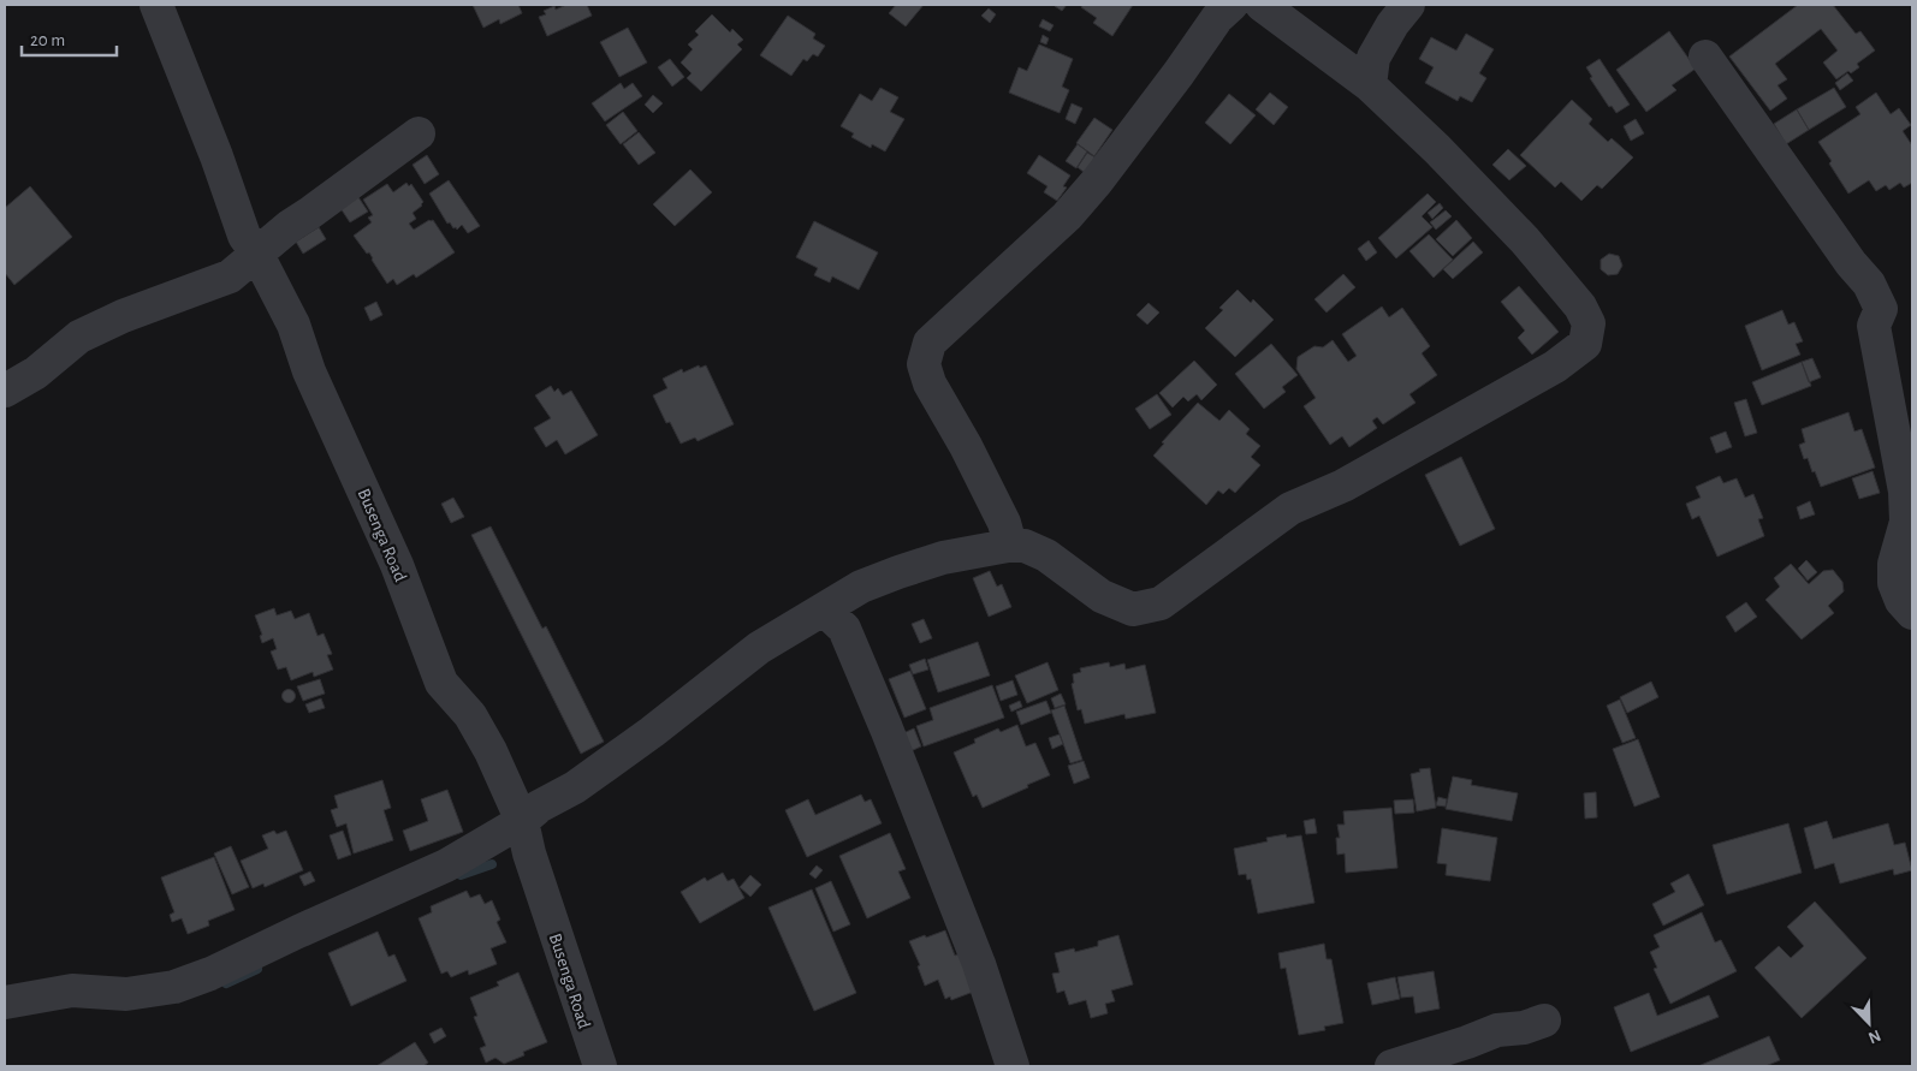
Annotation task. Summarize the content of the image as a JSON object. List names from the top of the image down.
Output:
{
  "streets": {
    "street": ["Busenga Road"]
  },
  "scale_bar": "20 m",
  "north": "bottom right"
}
